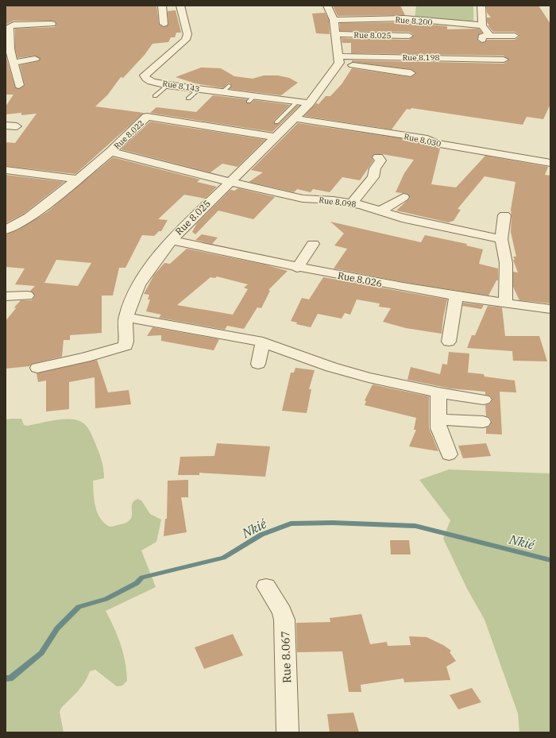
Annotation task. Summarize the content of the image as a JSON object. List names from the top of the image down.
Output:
{
  "streets": {
    "street": [
      "Rue 8.200",
      "Rue 8.025",
      "Rue 8.198",
      "Rue 8.143",
      "Rue 8.022",
      "Rue 8.030",
      "Rue 8.098",
      "Rue 8.026",
      "Rue 8.067"
    ]
  },
  "crossings": [
    ["Rue 8.025", "Rue 8.198"],
    ["Rue 8.025", "Rue 8.143"],
    ["Rue 8.025", "Rue 8.022"],
    ["Rue 8.025", "Rue 8.030"],
    ["Rue 8.025", "Rue 8.098"],
    ["Rue 8.025", "Rue 8.026"],
    ["Rue 8.022", "Rue 8.098"]
  ],
  "water": ["Nkié"]
}
